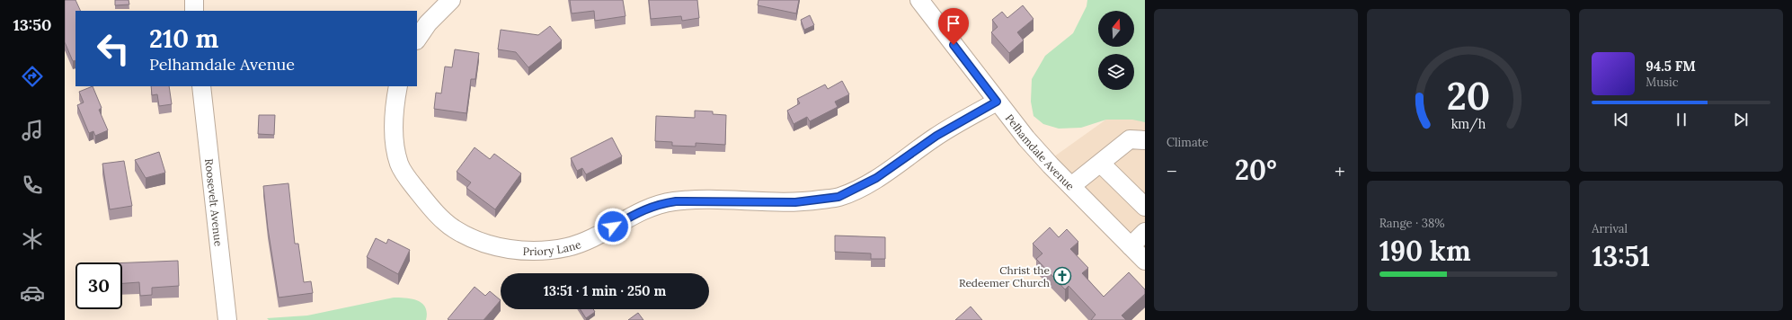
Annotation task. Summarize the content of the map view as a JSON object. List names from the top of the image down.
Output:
{
  "streets": {
    "street": ["Pelhamdale Avenue", "Roosevelt Avenue", "Priory Lane"]
  },
  "crossings": [
    ["Pelhamdale Avenue", "Priory Lane"]
  ],
  "places": {
    "church": ["Christ the Redeemer Church"]
  },
  "north": "top",
  "page": {
    "tabs": "13:50",
    "tile": [
      "Climate",
      ["Range · 38%", "190 km"],
      ["Arrival", "13:51"]
    ],
    "turn": ["210 m", "Pelhamdale Avenue"],
    "song": ["94.5 FM", "Music"],
    "heat": ["−", "20°", "+"],
    "limit": "30",
    "trip": "13:51 · 1 min · 250 m",
    "gauge": ["20", "km/h"]
  }
}
